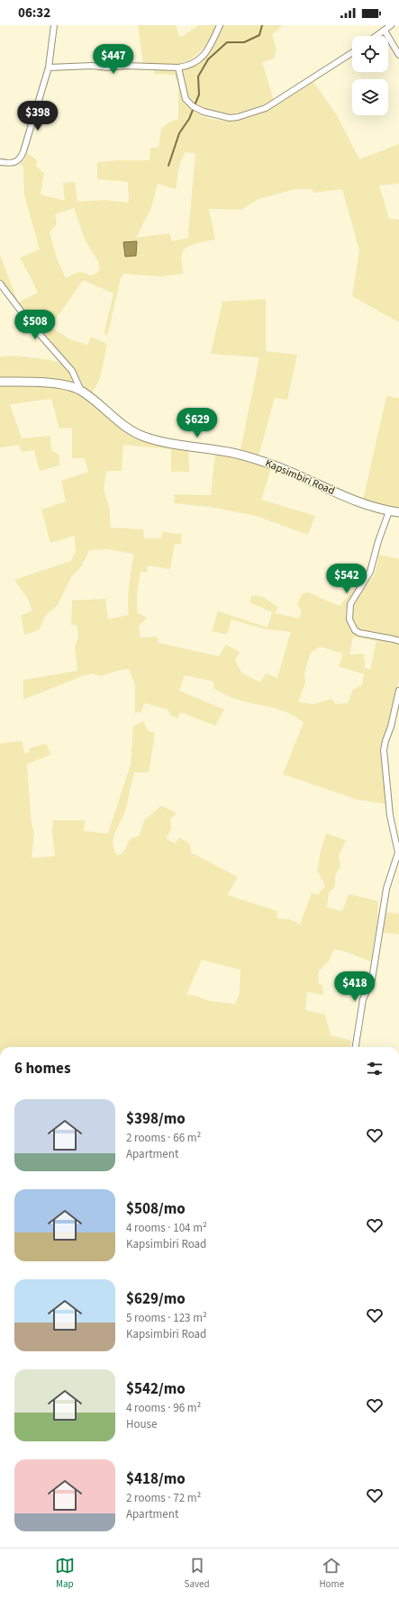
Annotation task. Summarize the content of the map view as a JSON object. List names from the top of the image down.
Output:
{
  "streets": {
    "street": ["Kapsimbiri Road"]
  },
  "page": {
    "status": "06:32",
    "price": [
      "$447",
      "$398",
      "$508",
      "$629",
      "$542",
      "$418"
    ],
    "heading": "6 homes",
    "list": [
      {
        "name": "$398/mo",
        "note": "2 rooms · 66 m² · Apartment"
      },
      {
        "name": "$508/mo",
        "note": "4 rooms · 104 m² · Kapsimbiri Road"
      },
      {
        "name": "$629/mo",
        "note": "5 rooms · 123 m² · Kapsimbiri Road"
      },
      {
        "name": "$542/mo",
        "note": "4 rooms · 96 m² · House"
      },
      {
        "name": "$418/mo",
        "note": "2 rooms · 72 m² · Apartment"
      }
    ],
    "tabs": ["Map", "Saved", "Home"]
  }
}
